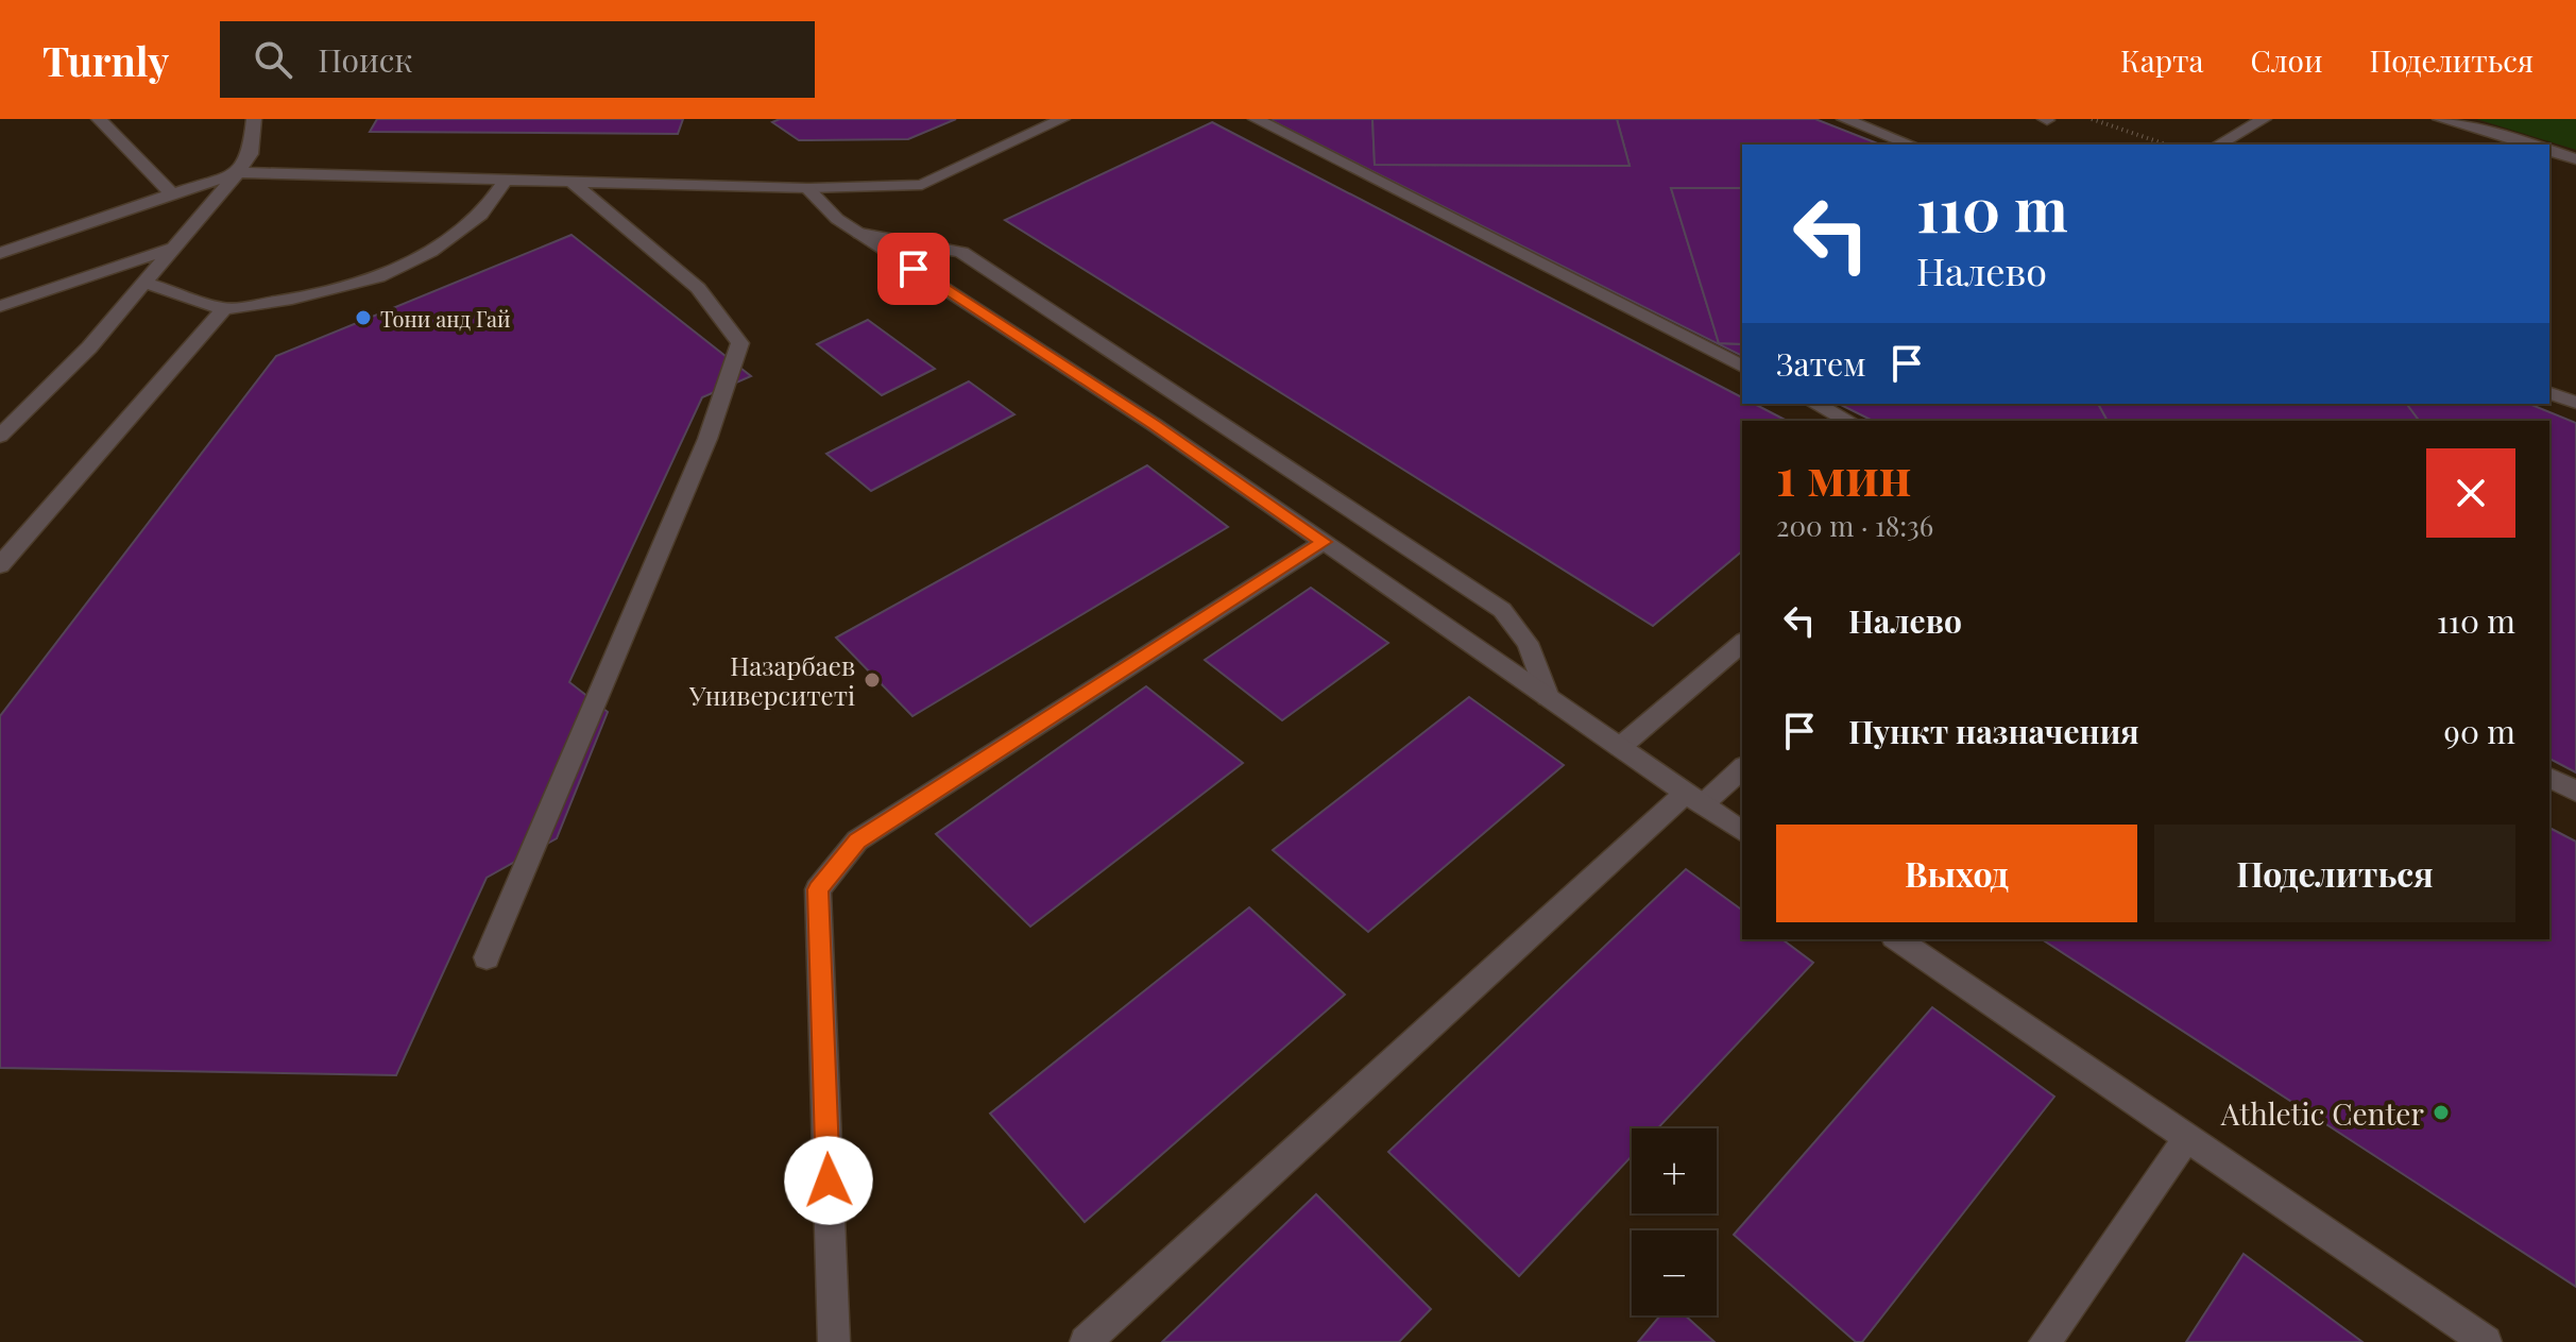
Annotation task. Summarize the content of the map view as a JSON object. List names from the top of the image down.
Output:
{
  "places": ["Тони анд Гай", "Назарбаев Университеті", "Athletic Center"],
  "page": {
    "header": "Turnly",
    "search": "Поиск",
    "nav": ["Карта", "Слои", "Поделиться"],
    "turn": ["110 m", "Налево"],
    "then": "Затем",
    "heading": ["1 мин", "200 m · 18:36"],
    "list": [
      {
        "name": "Налево",
        "value": "110 m"
      },
      {
        "name": "Пункт назначения",
        "value": "90 m"
      }
    ],
    "buttons": ["Выход", "Поделиться"],
    "map_buttons": ["+", "−"]
  }
}
